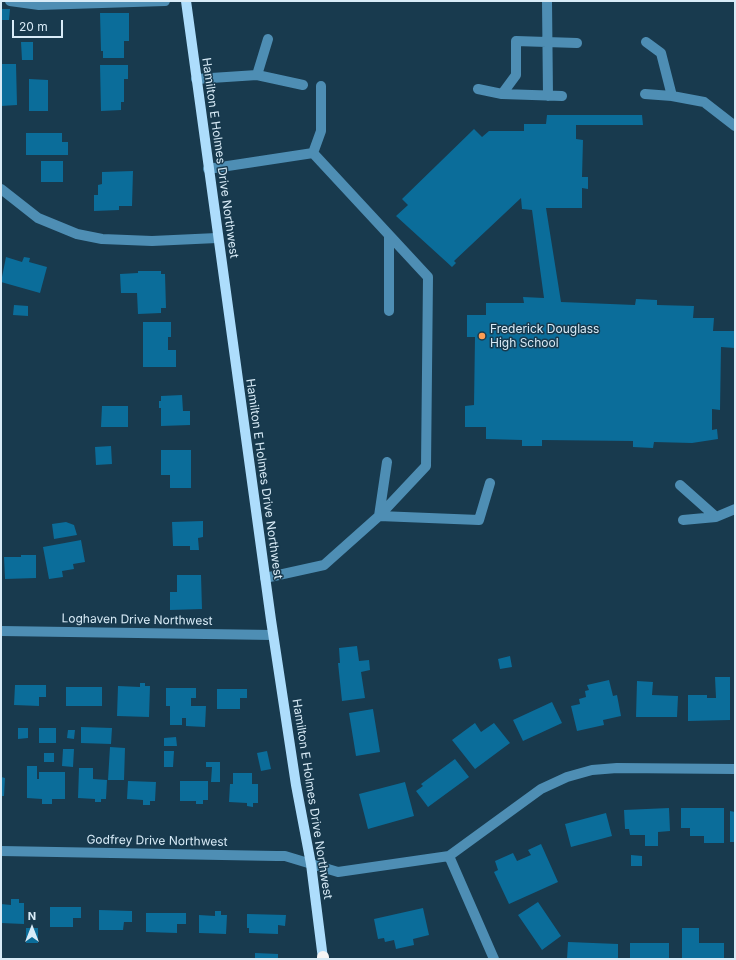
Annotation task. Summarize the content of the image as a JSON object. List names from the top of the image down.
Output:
{
  "streets": {
    "main road": ["Hamilton E Holmes Drive Northwest"],
    "street": ["Loghaven Drive Northwest", "Godfrey Drive Northwest"]
  },
  "crossings": [
    ["Hamilton E Holmes Drive Northwest", "Loghaven Drive Northwest"],
    ["Hamilton E Holmes Drive Northwest", "Godfrey Drive Northwest"]
  ],
  "places": ["Frederick Douglass High School"],
  "scale_bar": "20 m",
  "north": "top"
}
